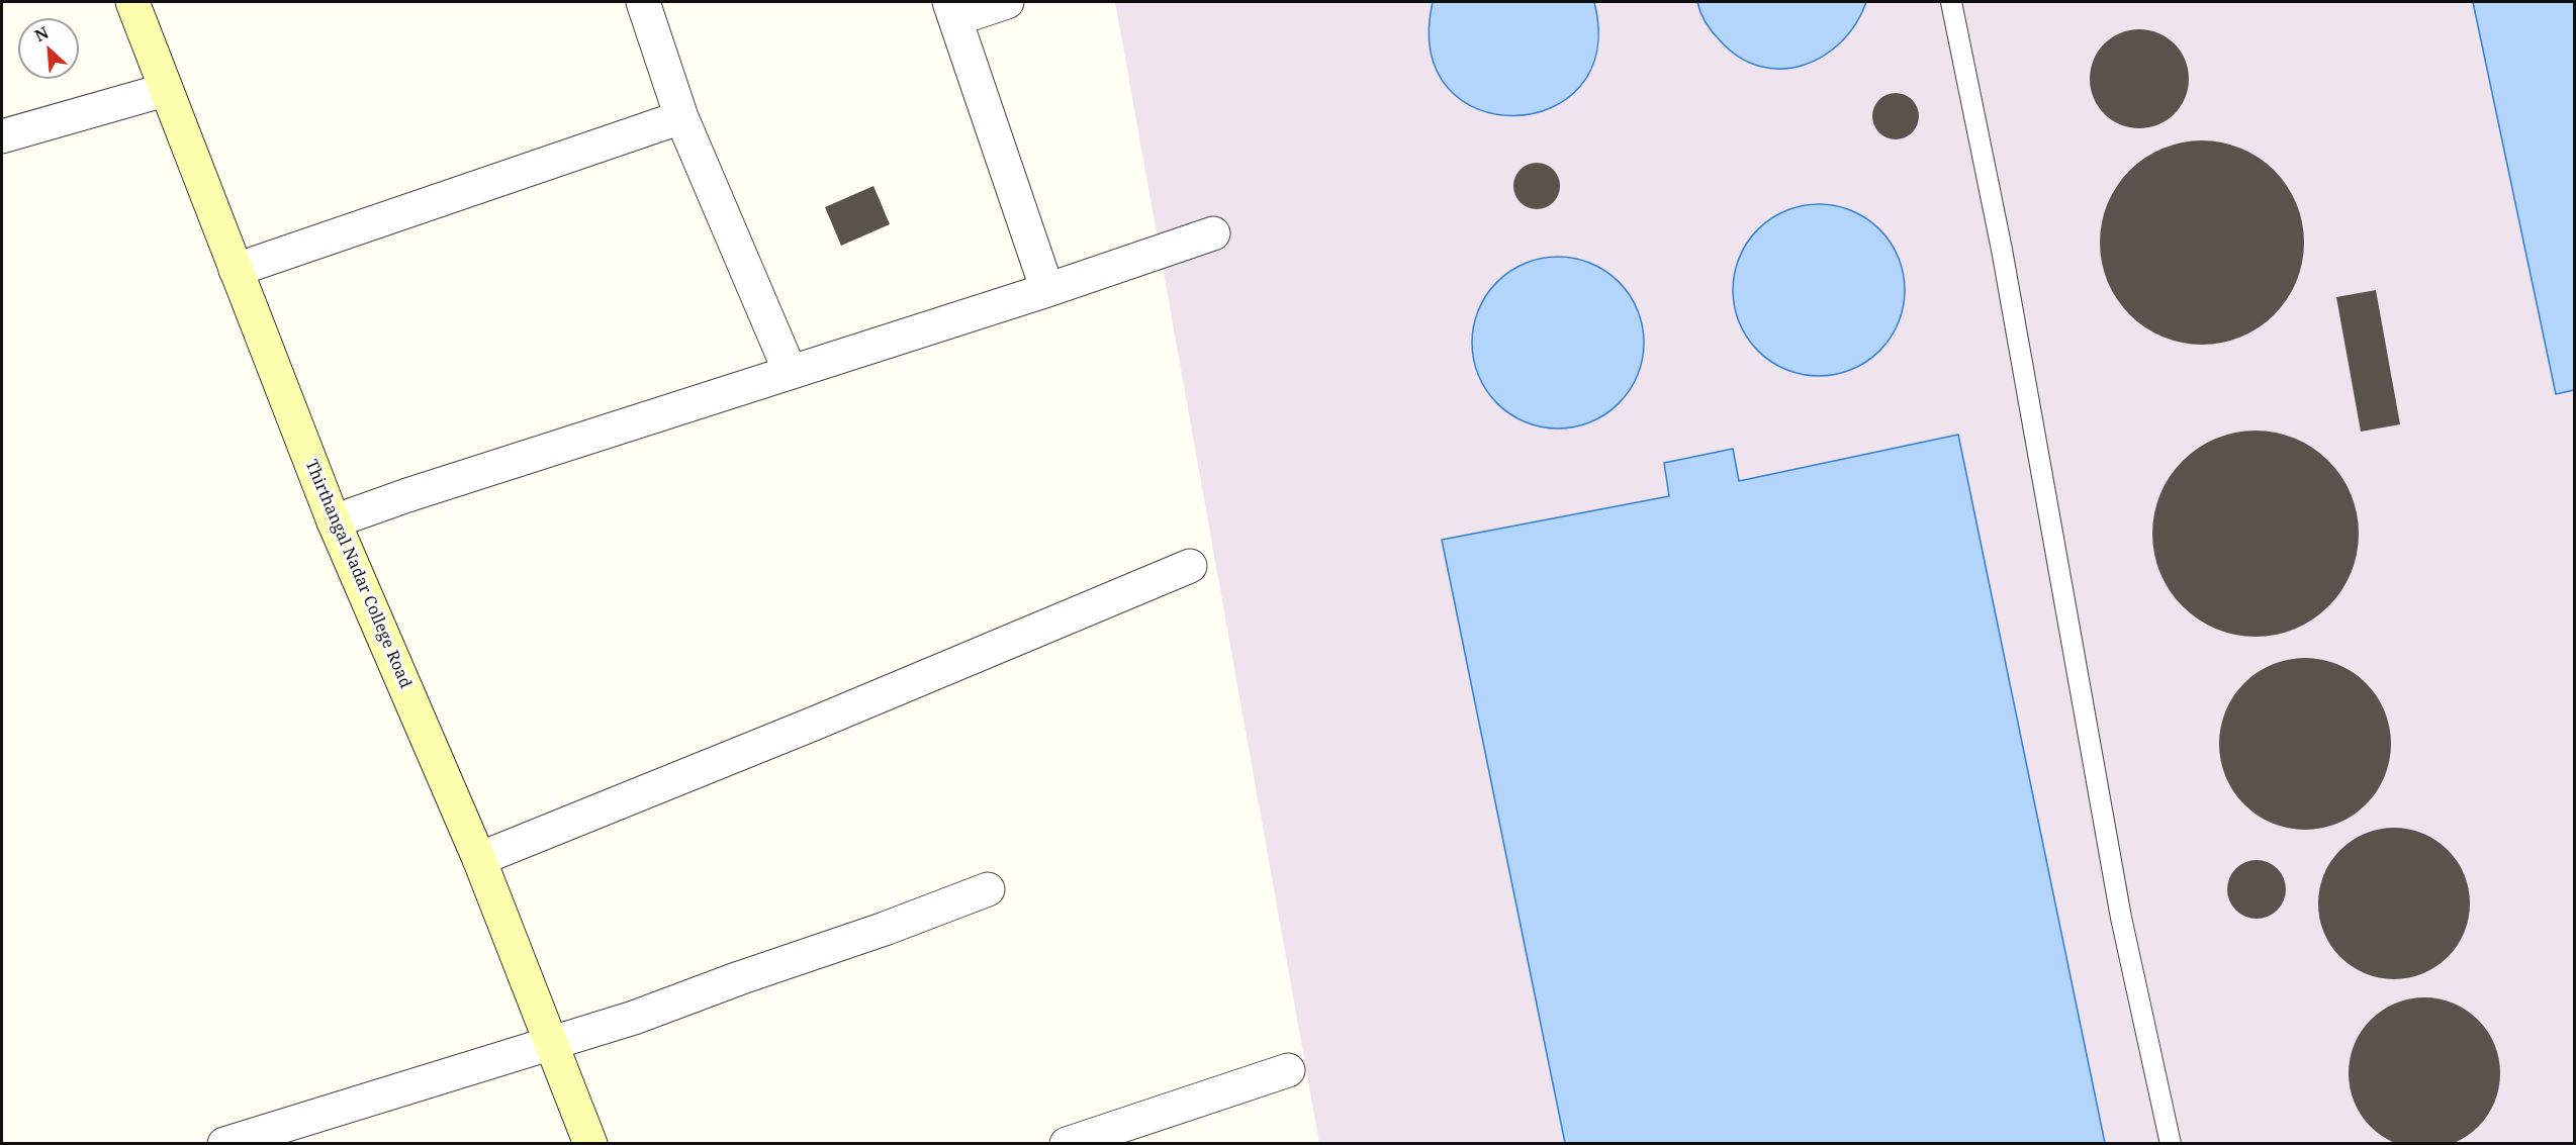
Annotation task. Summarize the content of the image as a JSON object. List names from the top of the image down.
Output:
{
  "streets": {
    "street": ["Thirthangal Nadar College Road"]
  },
  "north": "top left"
}
